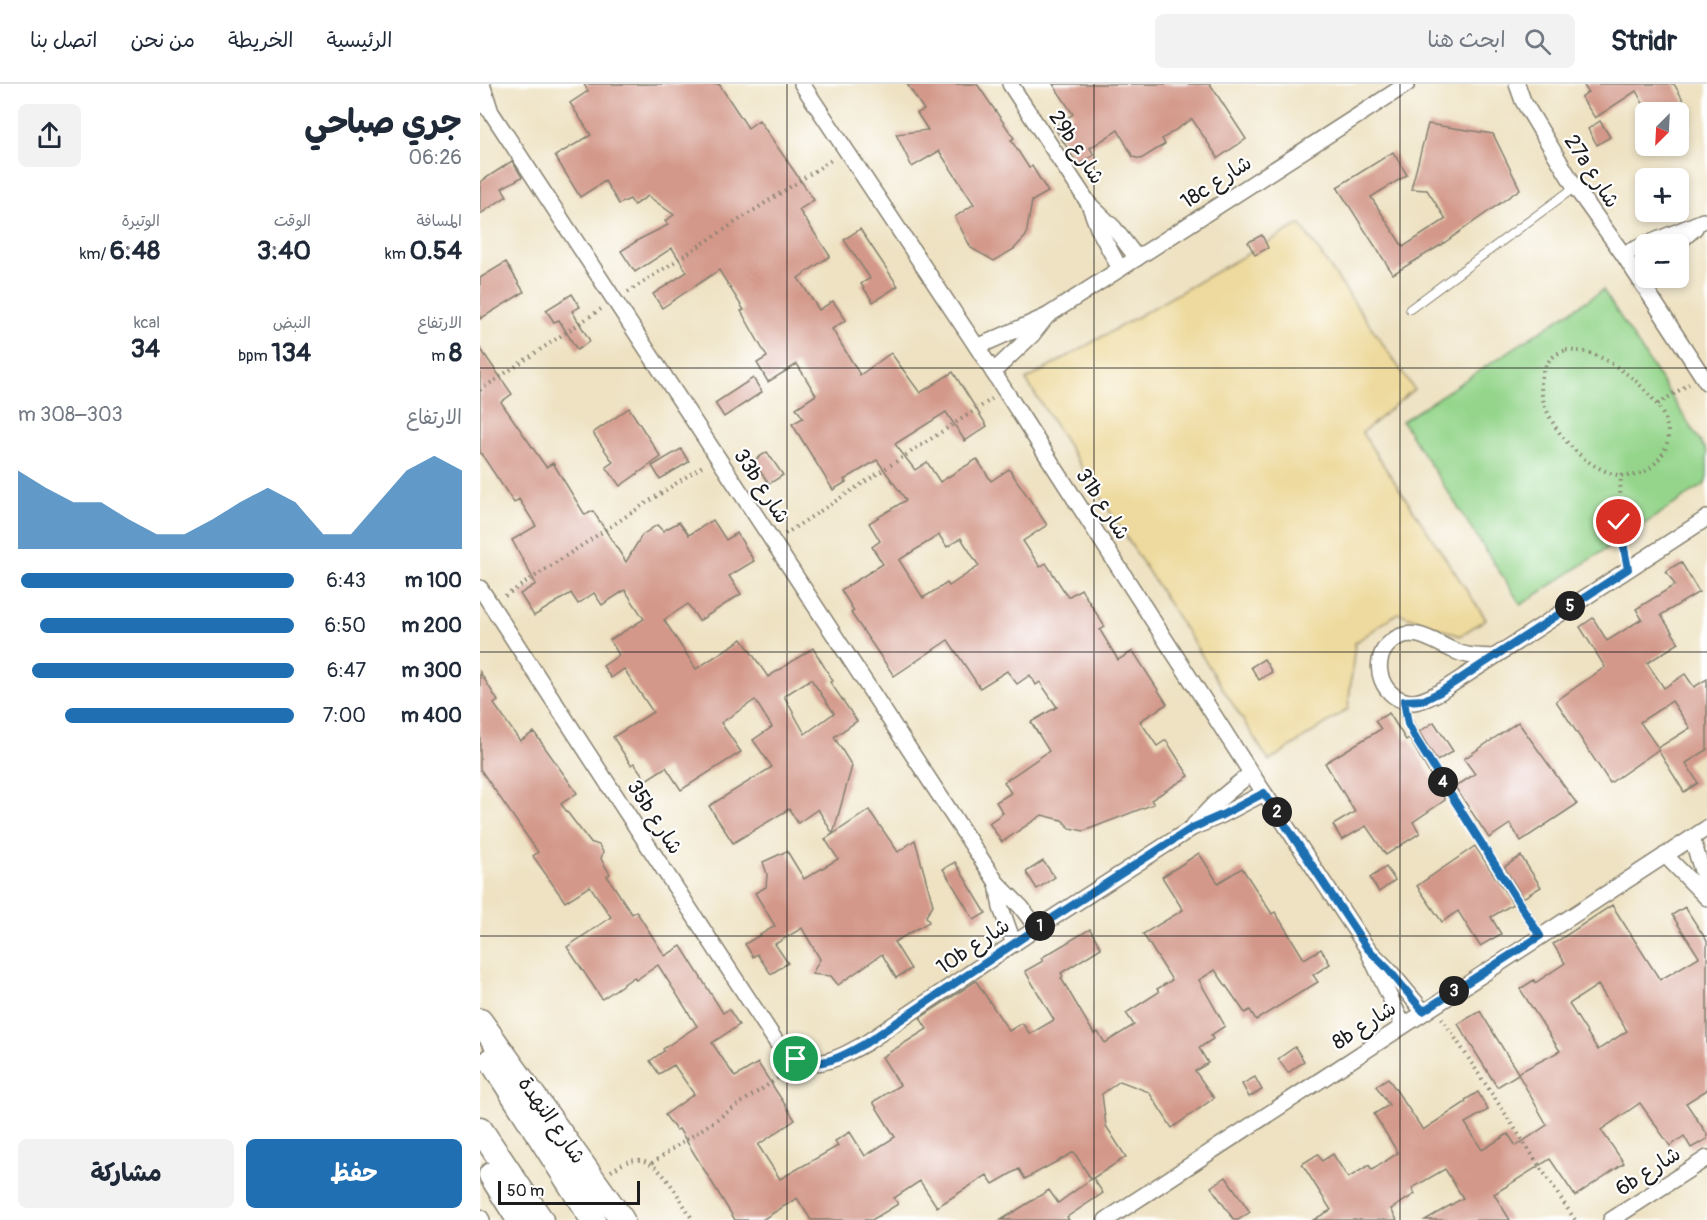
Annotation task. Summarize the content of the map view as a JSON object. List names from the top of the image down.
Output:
{
  "streets": {
    "main road": ["شارع النهدة"],
    "street": [
      "29b شارع",
      "27a شارع",
      "18c شارع",
      "33b شارع",
      "31b شارع",
      "35b شارع",
      "10b شارع",
      "8b شارع",
      "6b شارع"
    ]
  },
  "crossings": [
    ["29b شارع", "18c شارع"],
    ["18c شارع", "31b شارع"],
    ["33b شارع", "10b شارع"],
    ["31b شارع", "10b شارع"],
    ["31b شارع", "8b شارع"],
    ["35b شارع", "10b شارع"]
  ],
  "scale_bar": "50 m",
  "north": "bottom left",
  "page": {
    "header": "Stridr",
    "search": "ابحث هنا",
    "nav": [
      "الرئيسية",
      "الخريطة",
      "من نحن",
      "اتصل بنا"
    ],
    "heading": ["جري صباحي", "06:26"],
    "map_buttons": ["+", "−"],
    "stats": [
      ["المسافة", "0.54 km"],
      ["الوقت", "3:40"],
      ["الوتيرة", "6:48 /km"],
      ["الارتفاع", "8 m"],
      ["النبض", "134 bpm"],
      ["kcal", "34"]
    ],
    "chart": ["الارتفاع", "303–308 m"],
    "list": [
      {
        "name": "100 m",
        "note": "6:43"
      },
      {
        "name": "200 m",
        "note": "6:50"
      },
      {
        "name": "300 m",
        "note": "6:47"
      },
      {
        "name": "400 m",
        "note": "7:00"
      }
    ],
    "pins": [
      "5",
      "4",
      "2",
      "1",
      "3"
    ],
    "buttons": ["حفظ", "مشاركة"],
    "scale": "50 m"
  }
}
